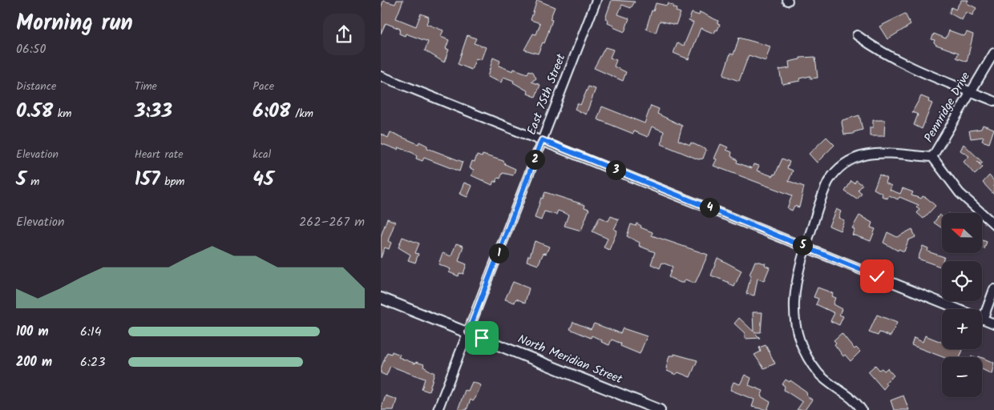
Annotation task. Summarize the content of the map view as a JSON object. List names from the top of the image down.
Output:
{
  "streets": {
    "main road": ["North Meridian Street"],
    "street": ["East 75th Street", "Pennridge Drive"]
  },
  "crossings": [
    ["East 75th Street", "North Meridian Street"]
  ],
  "north": "left",
  "page": {
    "heading": ["Morning run", "06:50"],
    "stats": [
      ["Distance", "0.58 km"],
      ["Time", "3:33"],
      ["Pace", "6:08 /km"],
      ["Elevation", "5 m"],
      ["Heart rate", "157 bpm"],
      ["kcal", "45"]
    ],
    "pins": [
      "2",
      "3",
      "4",
      "5",
      "1"
    ],
    "chart": ["Elevation", "262–267 m"],
    "map_buttons": ["+", "−"],
    "list": [
      {
        "name": "100 m",
        "note": "6:14"
      },
      {
        "name": "200 m",
        "note": "6:23"
      }
    ]
  }
}
